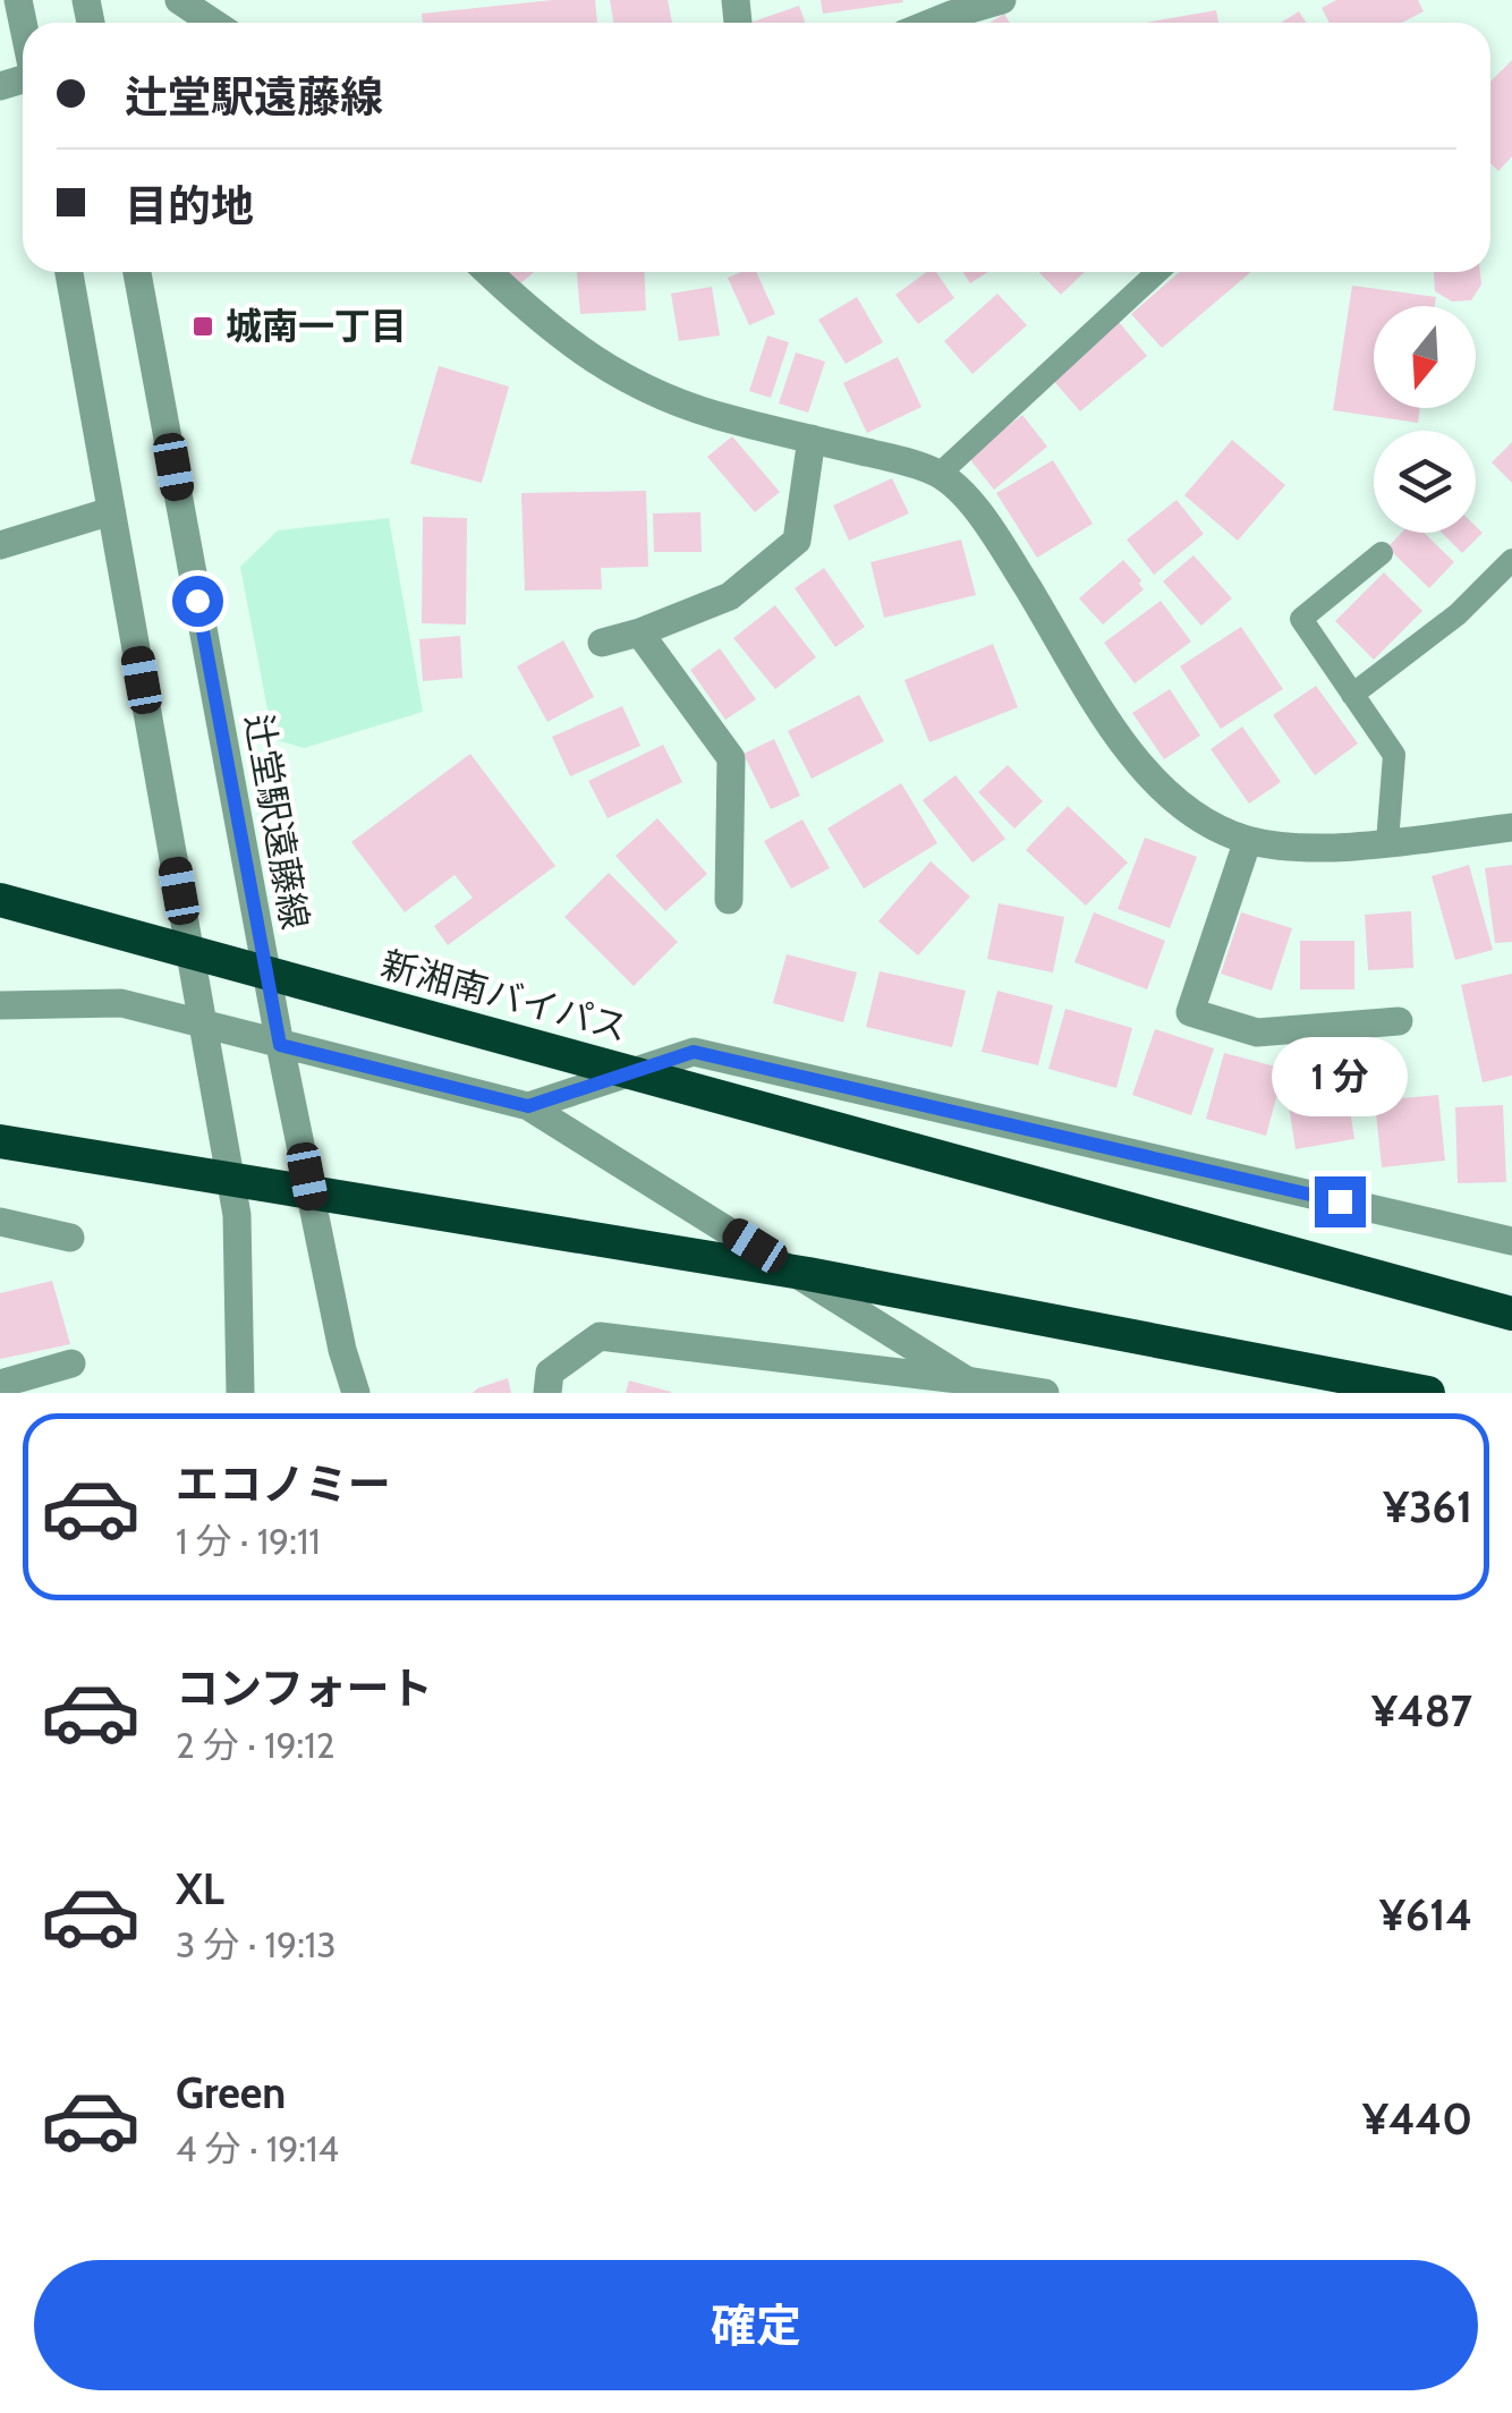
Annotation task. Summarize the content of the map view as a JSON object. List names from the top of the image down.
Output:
{
  "streets": {
    "highway": ["新湘南バイパス"],
    "street": ["辻堂駅遠藤線"]
  },
  "places": {
    "transit": ["城南一丁目"]
  },
  "north": "bottom",
  "page": {
    "banner": ["辻堂駅遠藤線", "目的地"],
    "bubble": "1 分",
    "list": [
      {
        "name": "エコノミー",
        "note": "1 分 · 19:11",
        "value": "¥361"
      },
      {
        "name": "コンフォート",
        "note": "2 分 · 19:12",
        "value": "¥487"
      },
      {
        "name": "XL",
        "note": "3 分 · 19:13",
        "value": "¥614"
      },
      {
        "name": "Green",
        "note": "4 分 · 19:14",
        "value": "¥440"
      }
    ],
    "buttons": "確定"
  }
}
